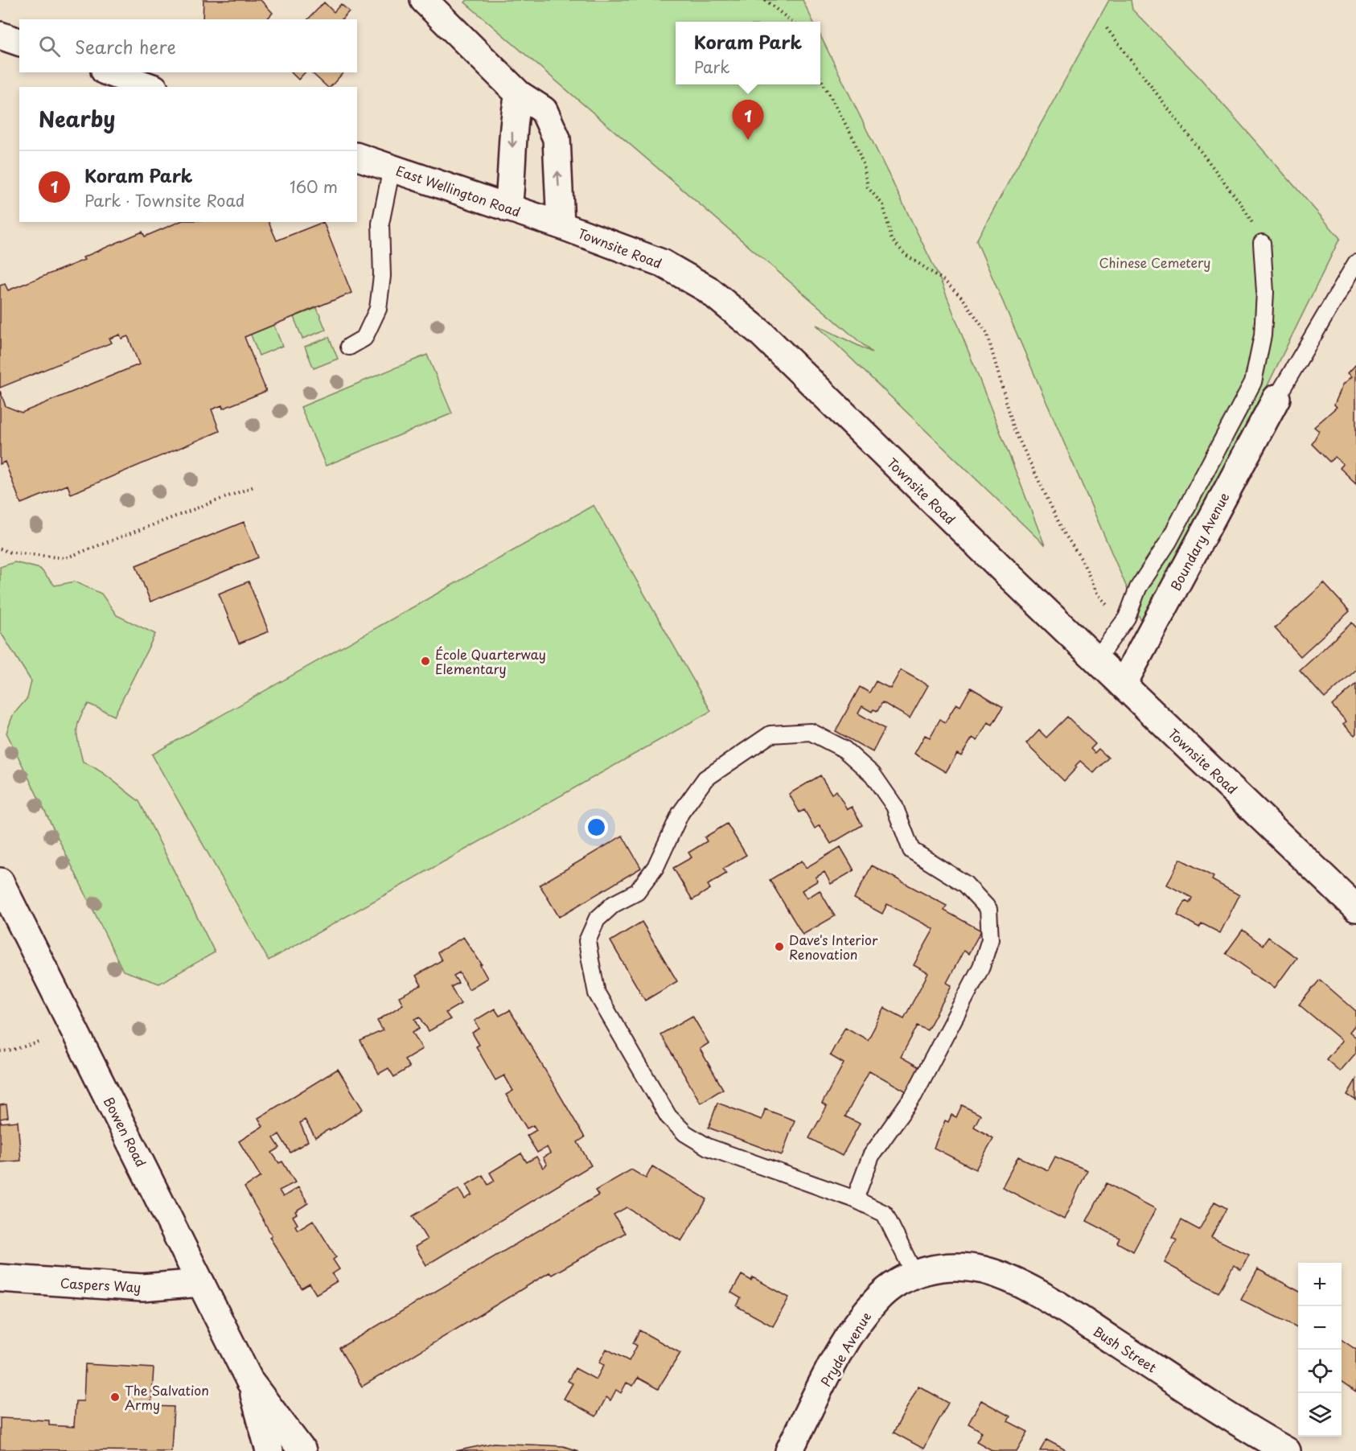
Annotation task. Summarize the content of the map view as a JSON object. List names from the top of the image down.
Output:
{
  "streets": {
    "street": [
      "East Wellington Road",
      "Townsite Road",
      "Boundary Avenue",
      "Bowen Road",
      "Caspers Way",
      "Pryde Avenue",
      "Bush Street"
    ]
  },
  "crossings": [
    ["East Wellington Road", "Townsite Road"],
    ["Townsite Road", "Boundary Avenue"],
    ["Bowen Road", "Caspers Way"],
    ["Pryde Avenue", "Bush Street"]
  ],
  "parks": ["Chinese Cemetery"],
  "places": ["École Quarterway Elementary", "Dave's Interior Renovation", "The Salvation Army"],
  "page": {
    "search": "Search here",
    "popup": ["Koram Park", "Park"],
    "heading": "Nearby",
    "pins": "1",
    "list": [
      {
        "mark": "1",
        "name": "Koram Park",
        "note": "Park · Townsite Road",
        "value": "160 m"
      }
    ],
    "map_buttons": ["+", "−"]
  }
}
